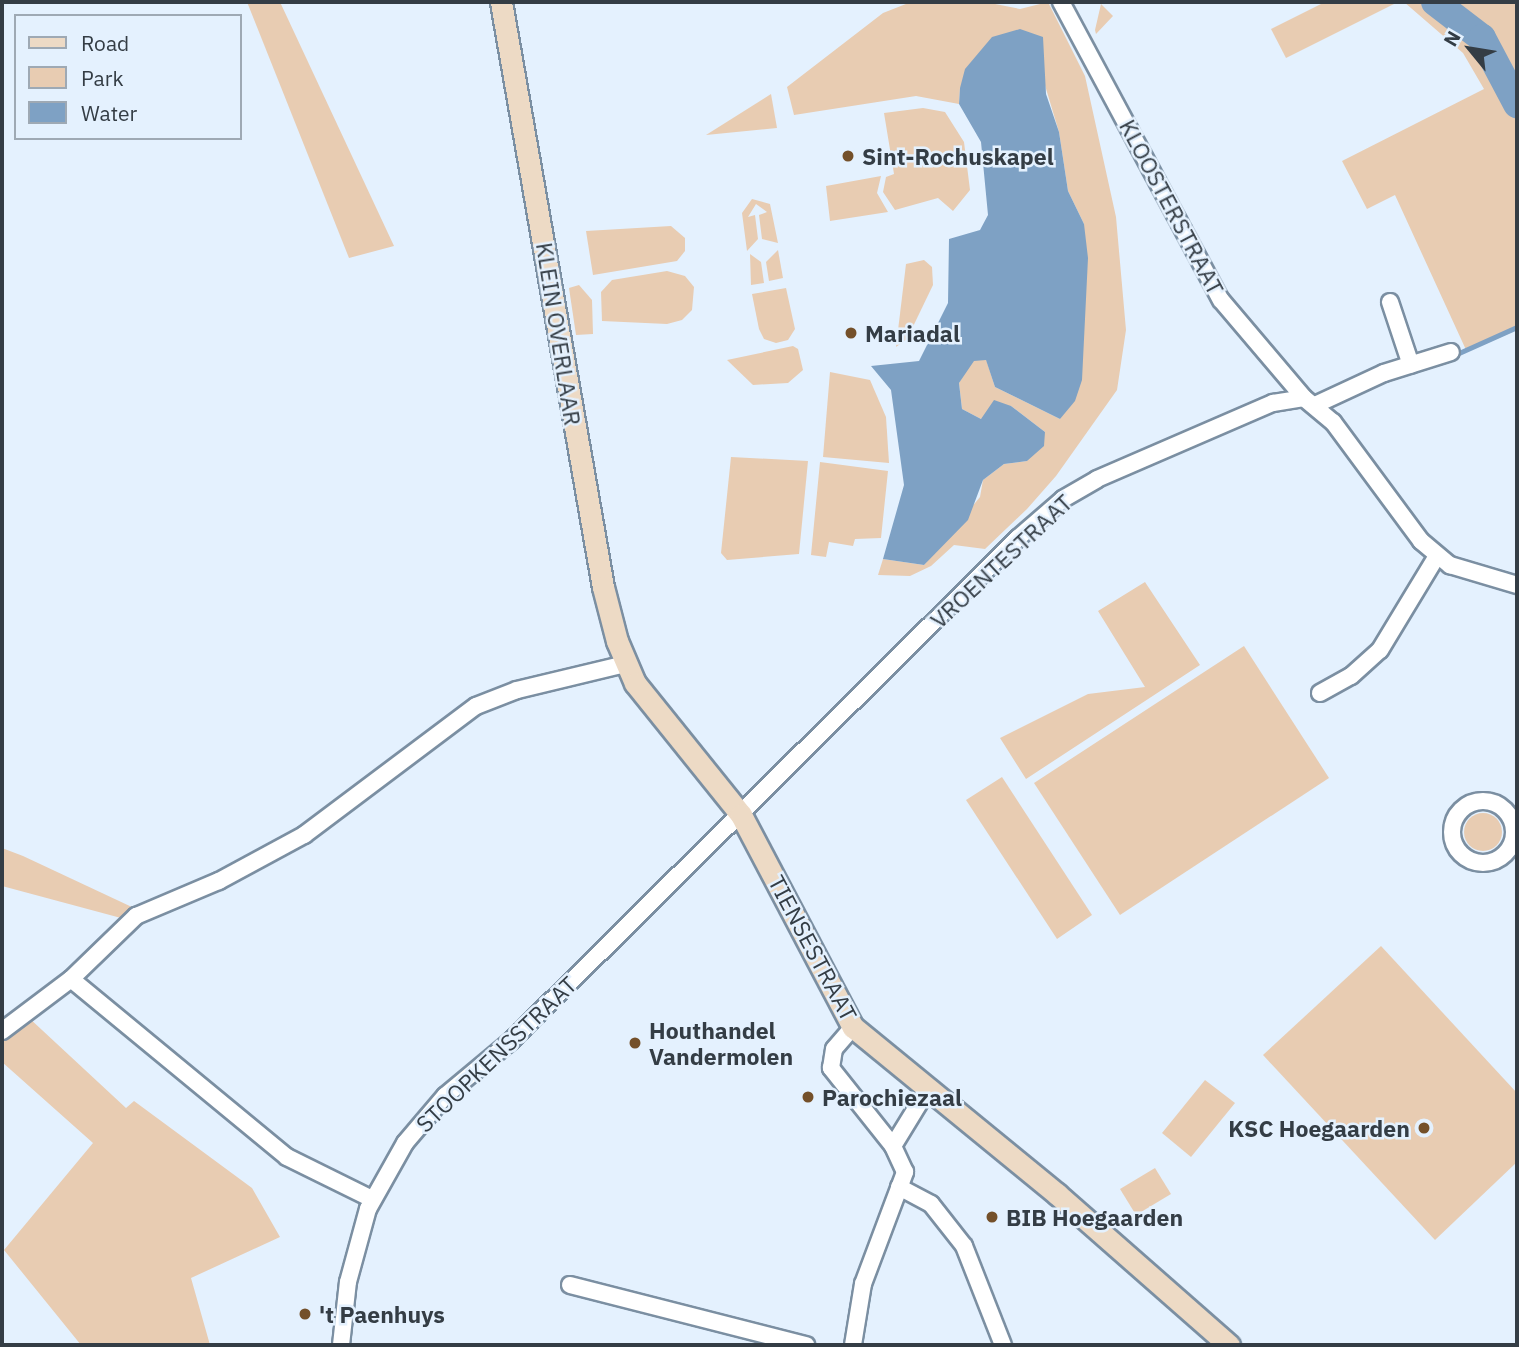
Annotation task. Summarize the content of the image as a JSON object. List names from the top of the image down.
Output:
{
  "streets": {
    "main road": ["KLEIN OVERLAAR", "TIENSESTRAAT"],
    "street": ["KLOOSTERSTRAAT", "VROENTESTRAAT", "STOOPKENSSTRAAT"]
  },
  "crossings": [
    ["KLOOSTERSTRAAT", "VROENTESTRAAT"],
    ["KLEIN OVERLAAR", "TIENSESTRAAT"],
    ["VROENTESTRAAT", "TIENSESTRAAT"],
    ["VROENTESTRAAT", "STOOPKENSSTRAAT"],
    ["TIENSESTRAAT", "STOOPKENSSTRAAT"]
  ],
  "places": [
    "Sint-Rochuskapel",
    "Mariadal",
    "Houthandel Vandermolen",
    "Parochiezaal",
    "KSC Hoegaarden",
    "BIB Hoegaarden",
    "'t Paenhuys"
  ],
  "legend": ["Road", "Park", "Water"],
  "north": "top left"
}
